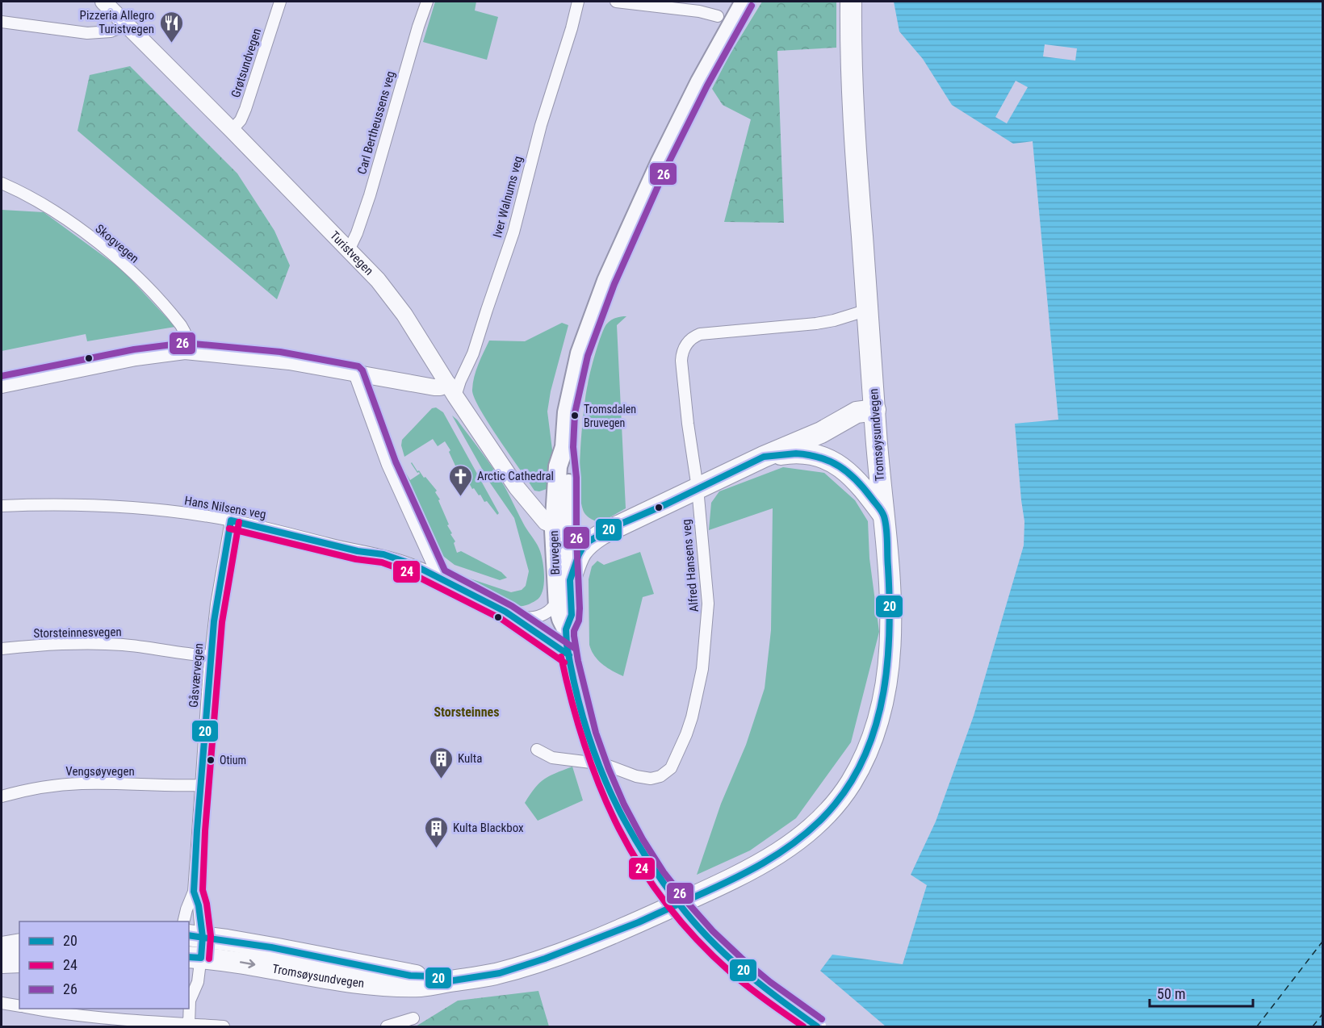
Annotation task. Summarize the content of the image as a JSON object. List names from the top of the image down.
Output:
{
  "streets": {
    "highway": ["Tromsøysundvegen"],
    "main road": ["Bruvegen"],
    "street": [
      "Grøtsundvegen",
      "Carl Bertheussens veg",
      "Iver Walnums veg",
      "Skogvegen",
      "Turistvegen",
      "Hans Nilsens veg",
      "Alfred Hansens veg",
      "Storsteinnesvegen",
      "Gåsværvegen",
      "Vengsøyvegen"
    ]
  },
  "crossings": [
    ["Grøtsundvegen", "Turistvegen"],
    ["Carl Bertheussens veg", "Turistvegen"],
    ["Iver Walnums veg", "Turistvegen"],
    ["Turistvegen", "Bruvegen"],
    ["Tromsøysundvegen", "Alfred Hansens veg"],
    ["Tromsøysundvegen", "Gåsværvegen"],
    ["Hans Nilsens veg", "Gåsværvegen"],
    ["Storsteinnesvegen", "Gåsværvegen"],
    ["Gåsværvegen", "Vengsøyvegen"]
  ],
  "districts": ["Storsteinnes"],
  "places": {
    "restaurant": ["Pizzeria Allegro Turistvegen"],
    "other": ["Tromsdalen Bruvegen", "Otium"],
    "church": ["Arctic Cathedral"],
    "building": ["Kulta", "Kulta Blackbox"]
  },
  "lines": ["transit line 26", "transit line 20", "transit line 24"],
  "legend": ["20", "24", "26"],
  "scale_bar": "50 m"
}
